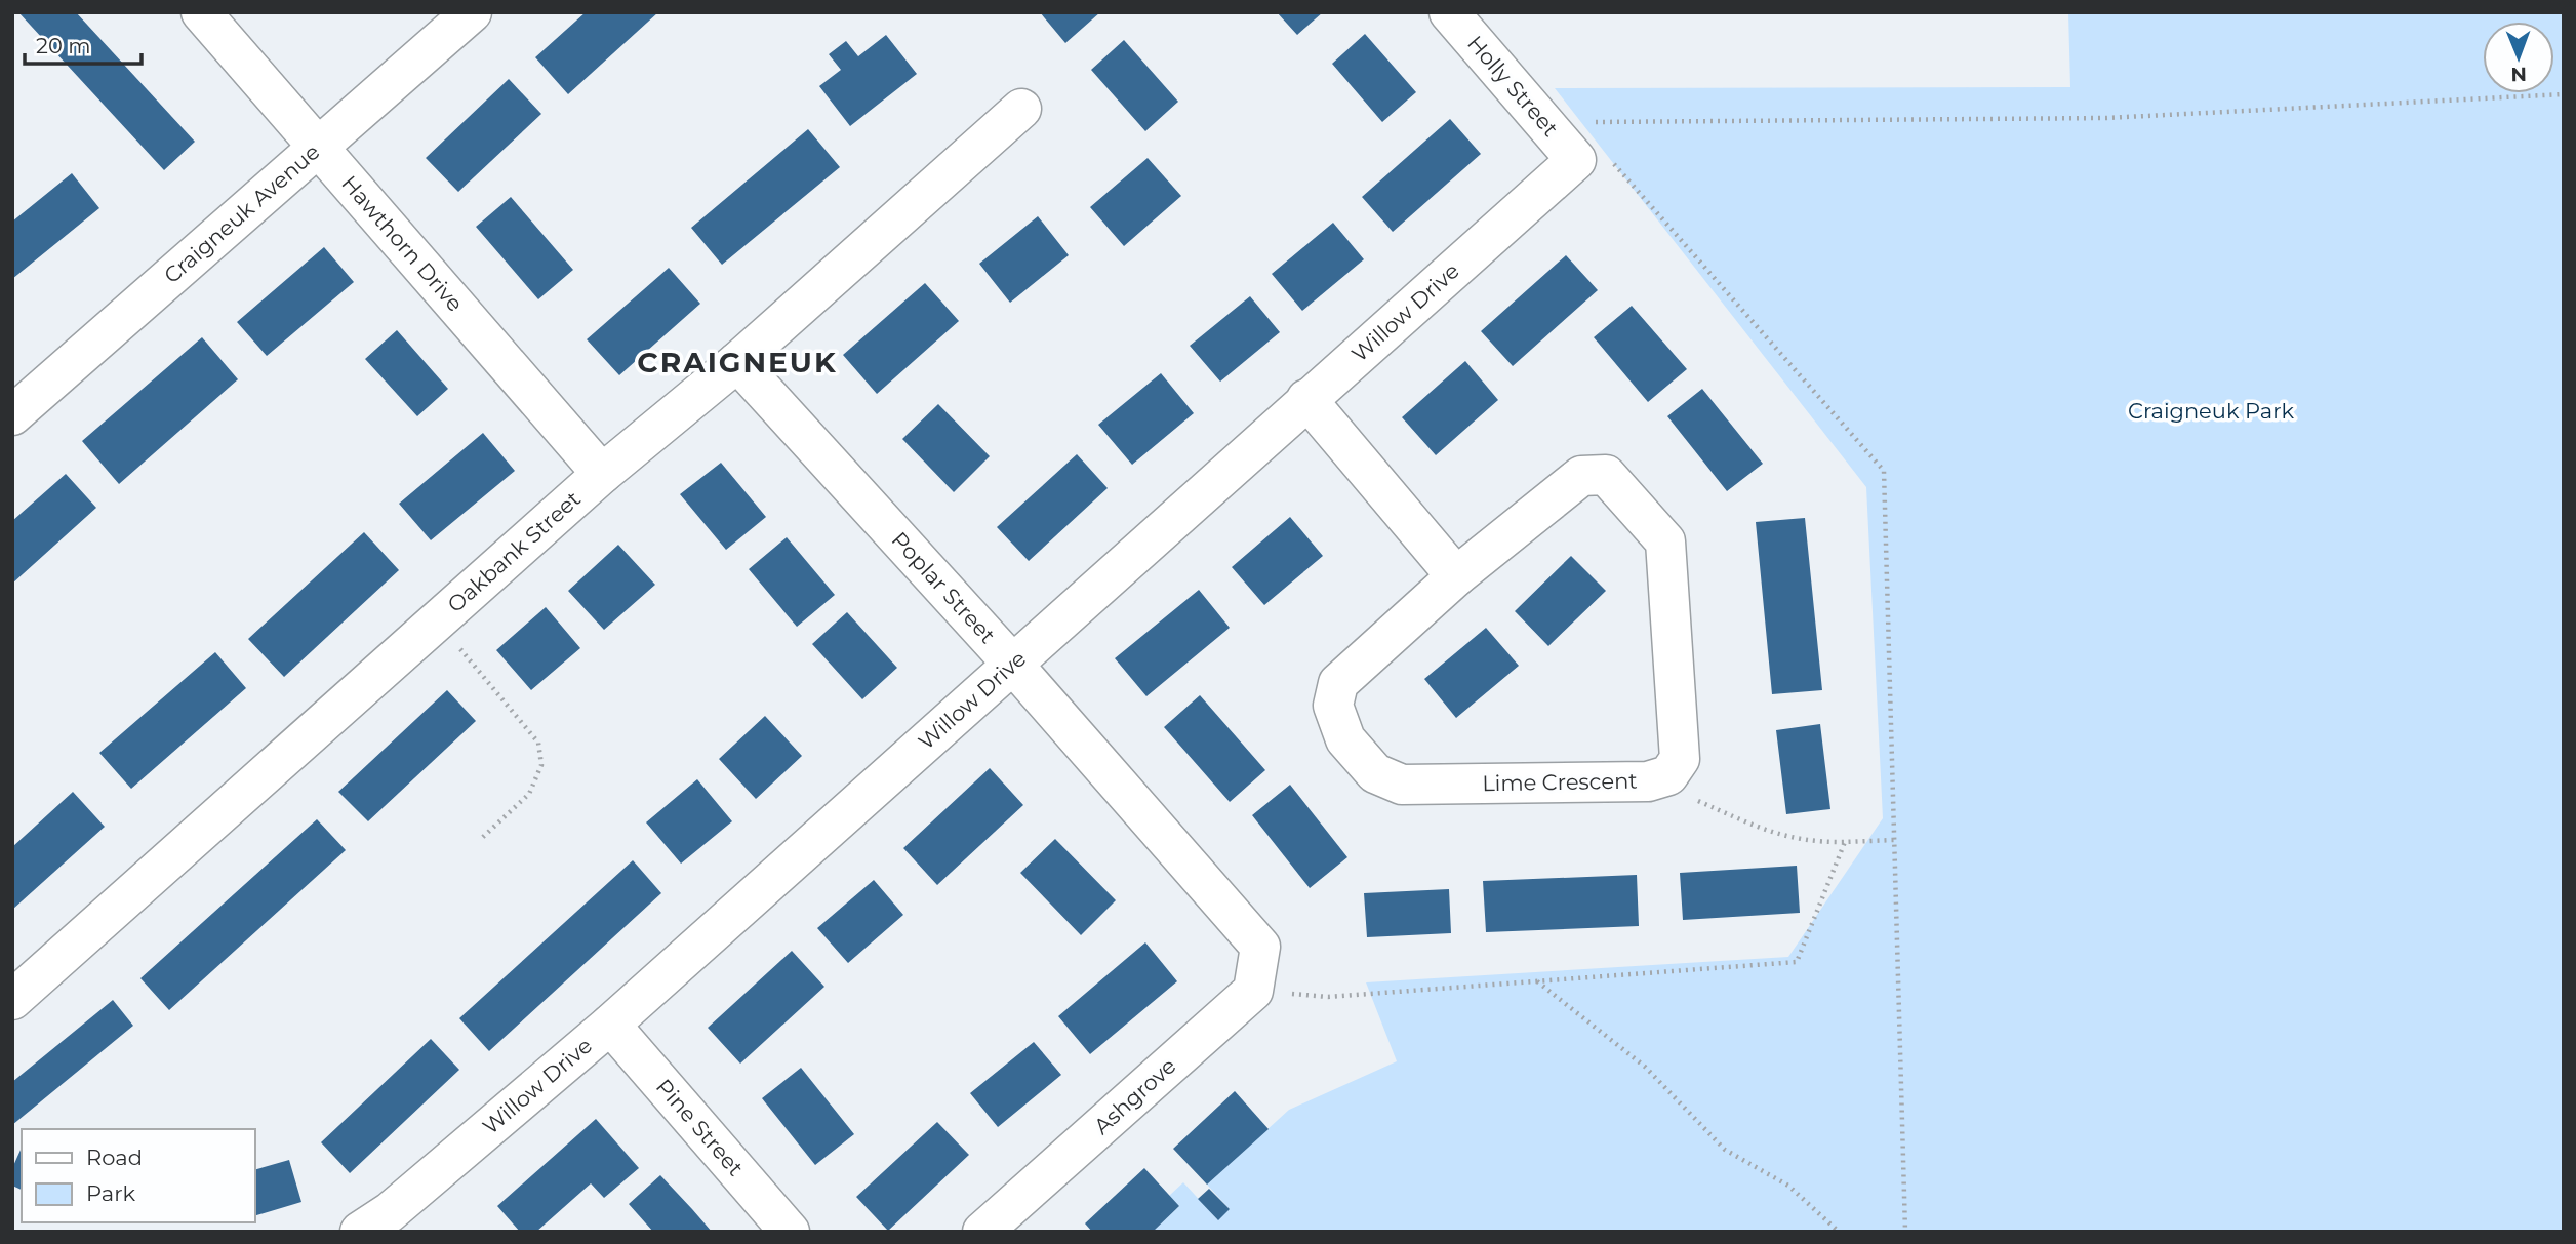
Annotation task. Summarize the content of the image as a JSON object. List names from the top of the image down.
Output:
{
  "streets": {
    "street": [
      "Holly Street",
      "Craigneuk Avenue",
      "Hawthorn Drive",
      "Willow Drive",
      "Oakbank Street",
      "Poplar Street",
      "Lime Crescent",
      "Ashgrove",
      "Pine Street"
    ]
  },
  "crossings": [
    ["Holly Street", "Willow Drive"],
    ["Craigneuk Avenue", "Hawthorn Drive"],
    ["Hawthorn Drive", "Oakbank Street"],
    ["Willow Drive", "Poplar Street"],
    ["Willow Drive", "Pine Street"],
    ["Oakbank Street", "Poplar Street"],
    ["Poplar Street", "Ashgrove"]
  ],
  "districts": ["CRAIGNEUK"],
  "parks": ["Craigneuk Park"],
  "legend": ["Road", "Park"],
  "scale_bar": "20 m",
  "north": "bottom"
}
